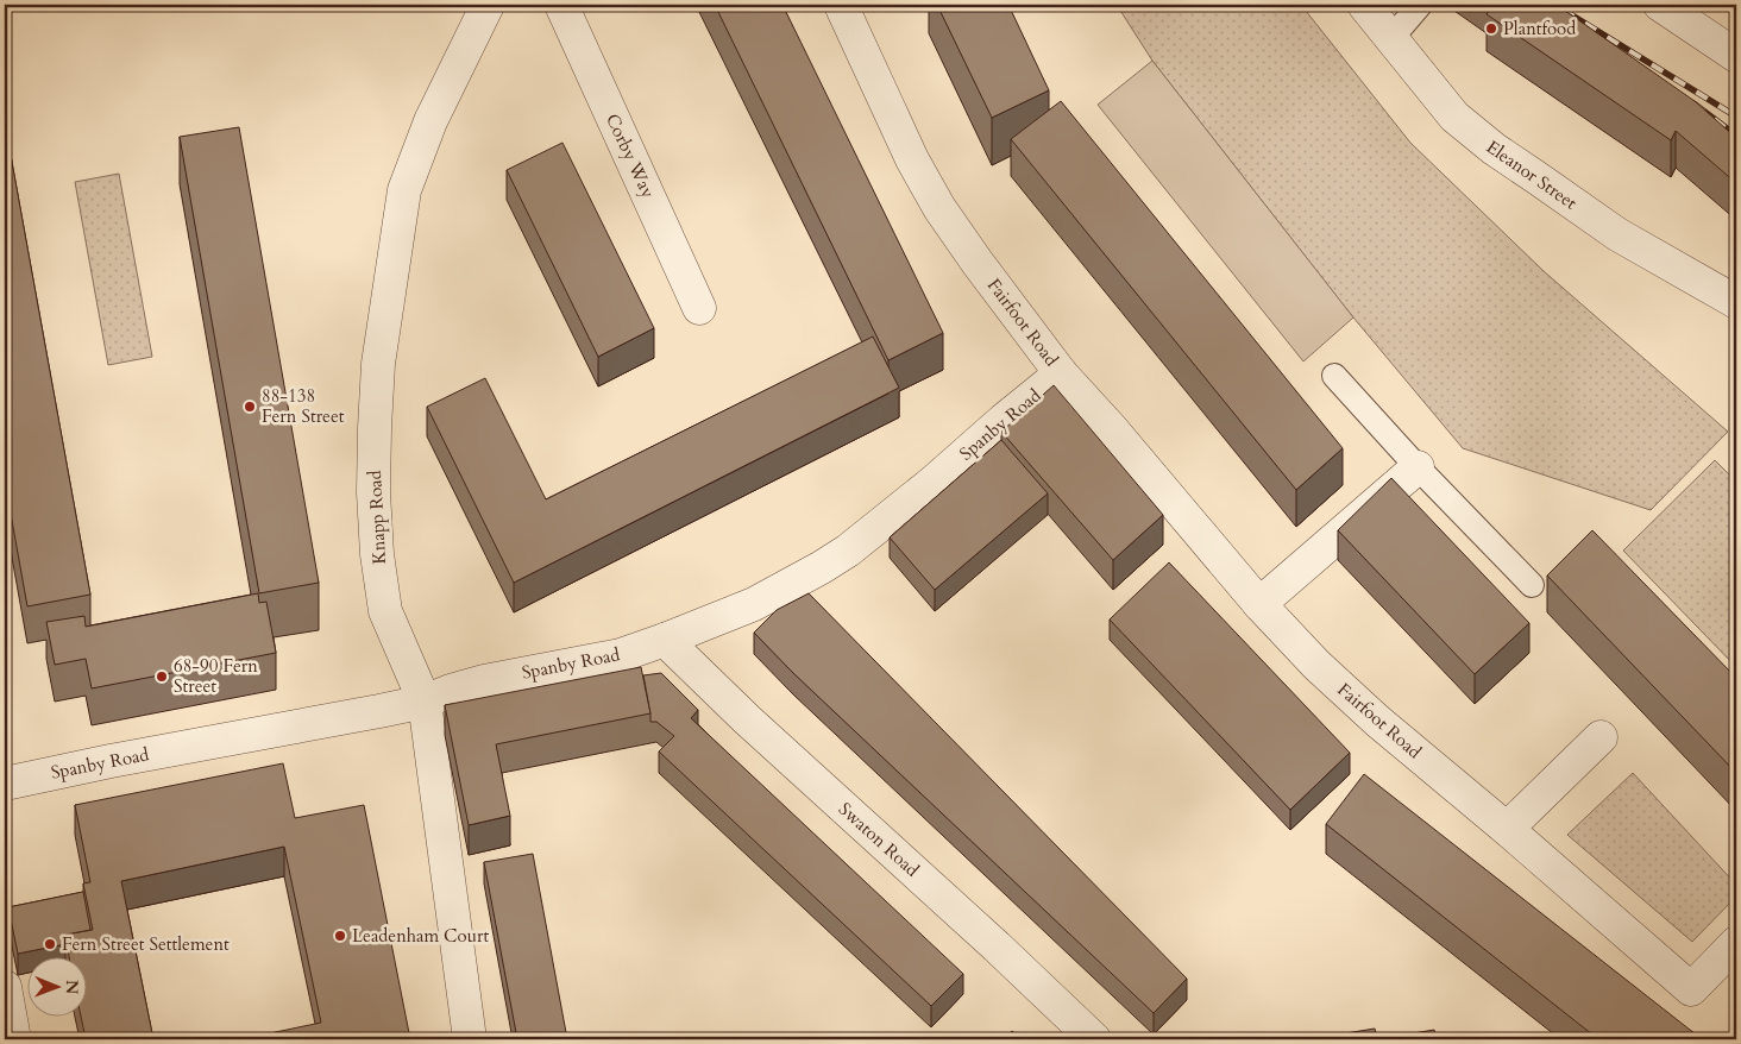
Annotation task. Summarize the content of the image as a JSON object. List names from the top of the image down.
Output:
{
  "streets": {
    "street": [
      "Corby Way",
      "Eleanor Street",
      "Fairfoot Road",
      "Spanby Road",
      "Knapp Road",
      "Swaton Road"
    ]
  },
  "crossings": [
    ["Fairfoot Road", "Spanby Road"],
    ["Spanby Road", "Knapp Road"],
    ["Spanby Road", "Swaton Road"]
  ],
  "places": [
    "Plantfood",
    "88-138 Fern Street",
    "68-90 Fern Street",
    "Leadenham Court",
    "Fern Street Settlement"
  ],
  "north": "right"
}
